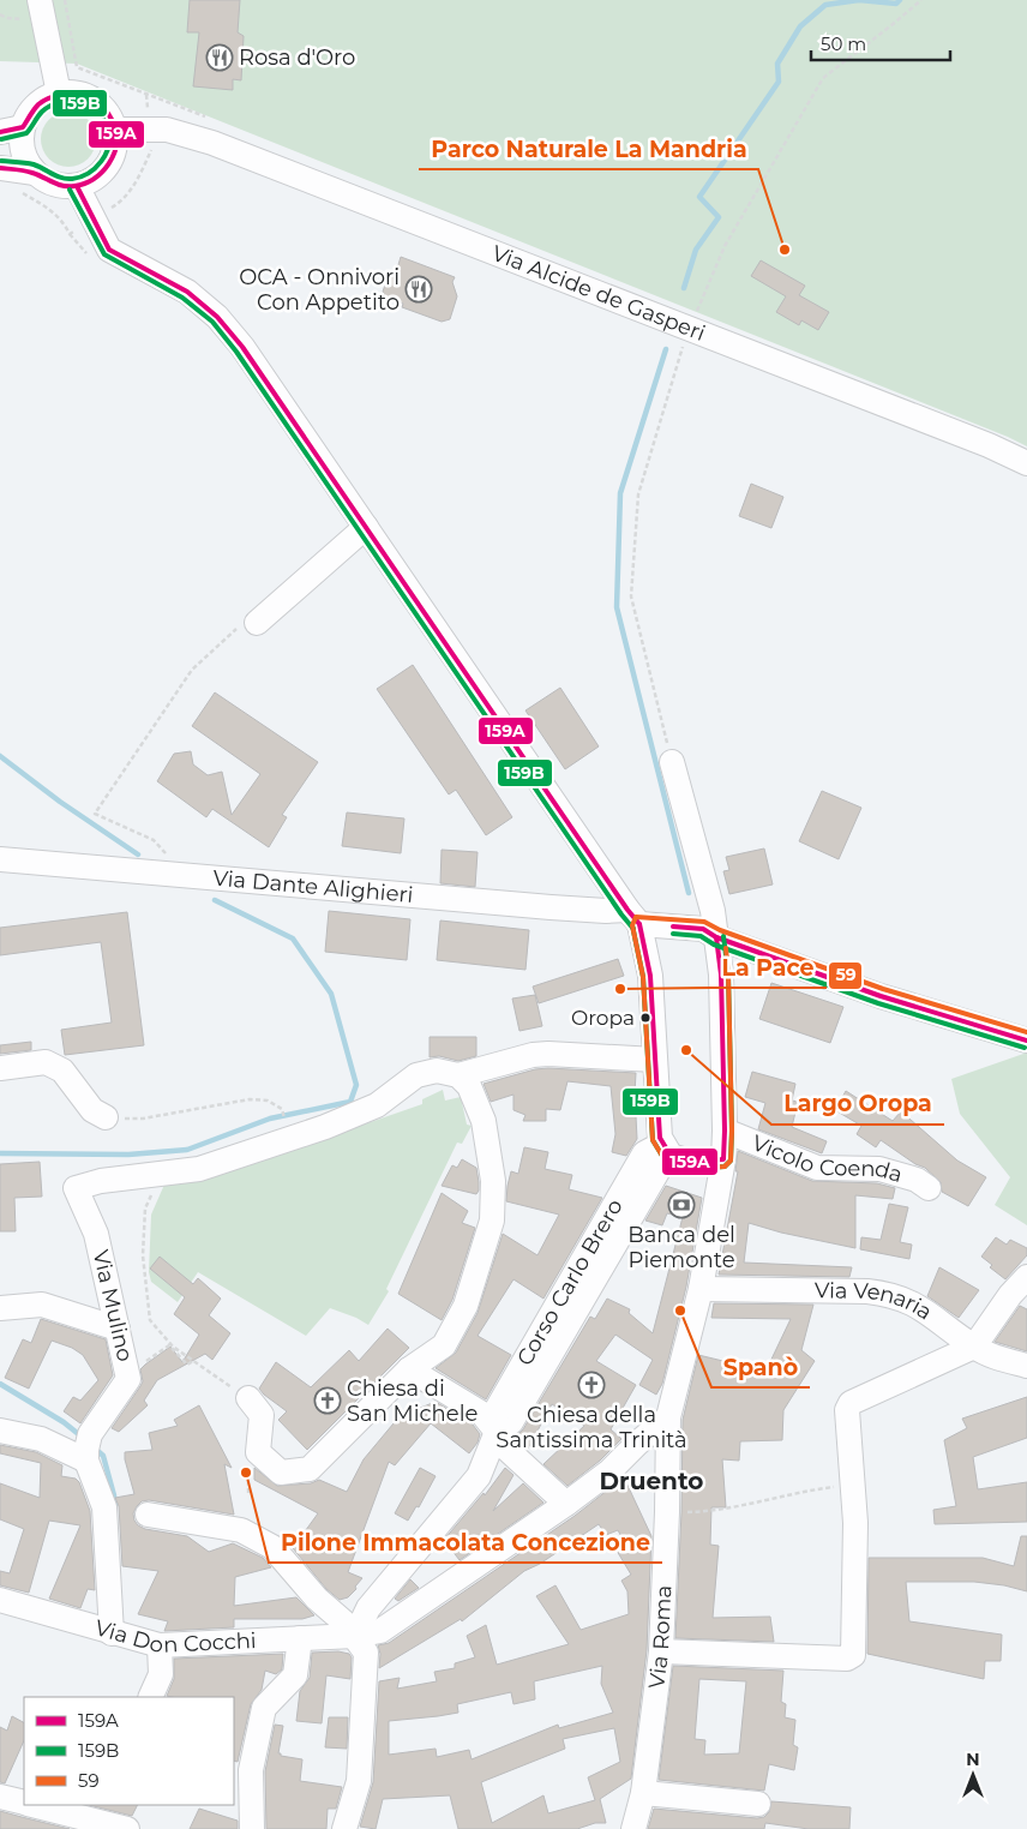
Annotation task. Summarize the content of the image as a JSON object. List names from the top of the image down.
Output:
{
  "streets": {
    "street": [
      "Via Alcide de Gasperi",
      "Via Dante Alighieri",
      "Vicolo Coenda",
      "Corso Carlo Brero",
      "Via Venaria",
      "Via Mulino",
      "Via Don Cocchi",
      "Via Roma"
    ]
  },
  "crossings": [
    ["Via Dante Alighieri", "Via Roma"],
    ["Vicolo Coenda", "Via Roma"],
    ["Corso Carlo Brero", "Via Don Cocchi"],
    ["Via Venaria", "Via Roma"],
    ["Via Don Cocchi", "Via Roma"]
  ],
  "districts": ["Druento"],
  "places": {
    "restaurant": ["Rosa d'Oro", "OCA - Onnivori Con Appetito"],
    "other": [
      "Parco Naturale La Mandria",
      "La Pace",
      "Oropa",
      "Largo Oropa",
      "Spanò",
      "Pilone Immacolata Concezione"
    ],
    "bank": ["Banca del Piemonte"],
    "church": ["Chiesa della Santissima Trinità", "Chiesa di San Michele"]
  },
  "lines": ["transit line 159A", "transit line 159B", "transit line 59"],
  "legend": ["159A", "159B", "59"],
  "scale_bar": "50 m",
  "north": "top"
}
